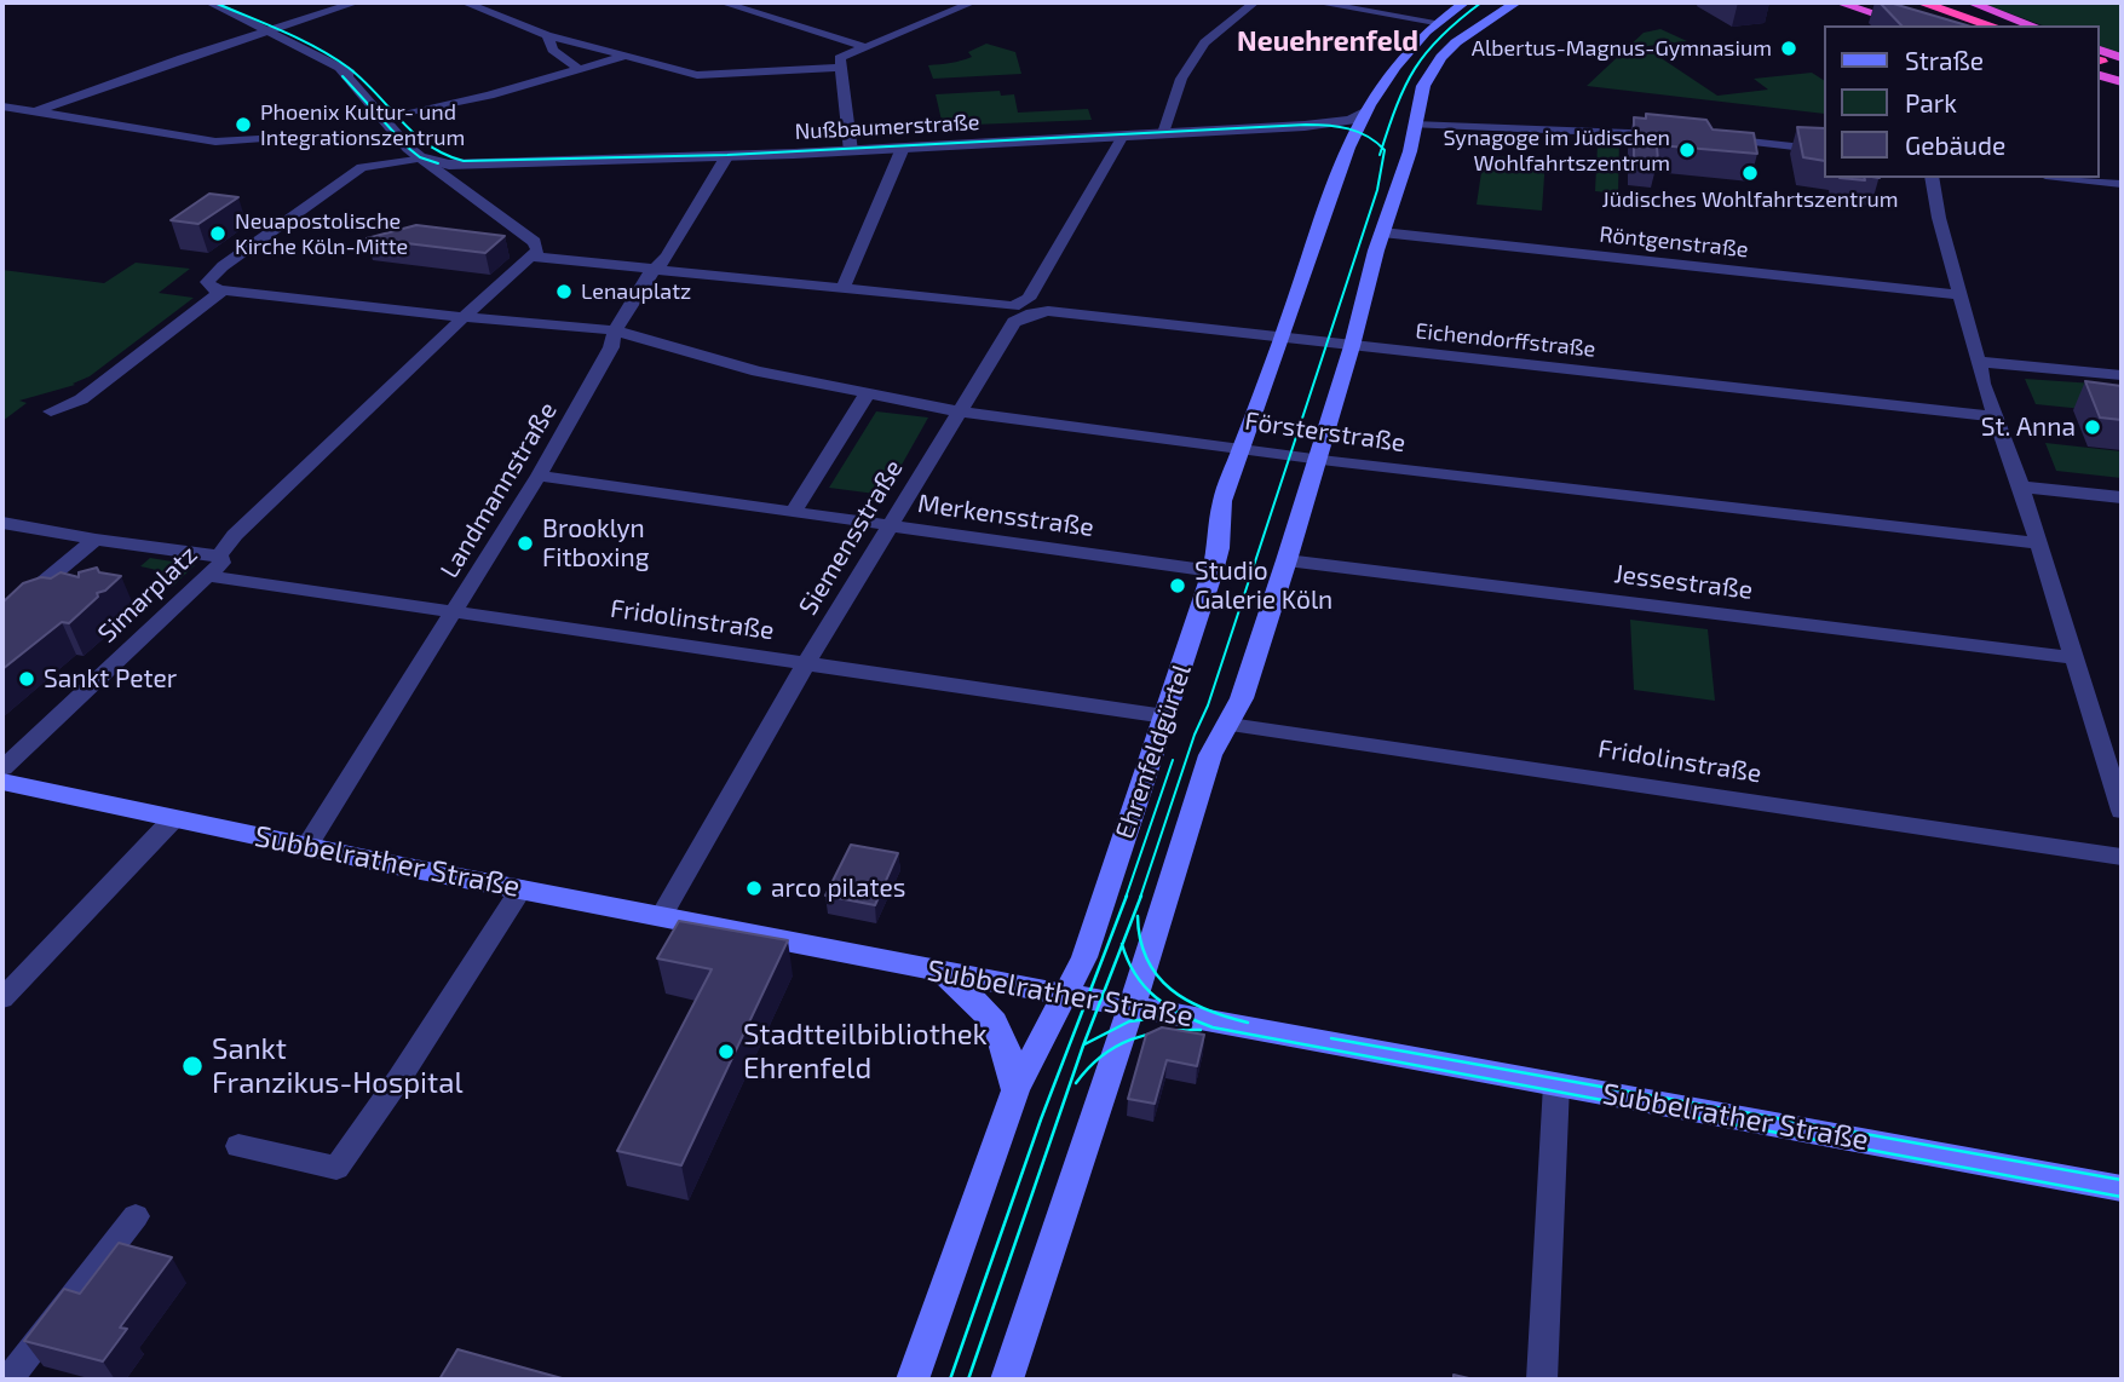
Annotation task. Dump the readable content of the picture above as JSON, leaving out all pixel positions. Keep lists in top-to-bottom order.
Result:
{
  "streets": {
    "main road": ["Ehrenfeldgürtel", "Subbelrather Straße"],
    "street": [
      "Nußbaumerstraße",
      "Röntgenstraße",
      "Eichendorffstraße",
      "Försterstraße",
      "Landmannstraße",
      "Merkensstraße",
      "Siemensstraße",
      "Jessestraße",
      "Simarplatz",
      "Fridolinstraße"
    ]
  },
  "crossings": [
    ["Nußbaumerstraße", "Landmannstraße"],
    ["Nußbaumerstraße", "Ehrenfeldgürtel"],
    ["Eichendorffstraße", "Siemensstraße"],
    ["Eichendorffstraße", "Ehrenfeldgürtel"],
    ["Försterstraße", "Landmannstraße"],
    ["Försterstraße", "Siemensstraße"],
    ["Försterstraße", "Ehrenfeldgürtel"],
    ["Landmannstraße", "Merkensstraße"],
    ["Landmannstraße", "Fridolinstraße"],
    ["Landmannstraße", "Subbelrather Straße"],
    ["Merkensstraße", "Siemensstraße"],
    ["Merkensstraße", "Ehrenfeldgürtel"],
    ["Siemensstraße", "Fridolinstraße"],
    ["Siemensstraße", "Subbelrather Straße"],
    ["Simarplatz", "Fridolinstraße"],
    ["Fridolinstraße", "Ehrenfeldgürtel"],
    ["Ehrenfeldgürtel", "Subbelrather Straße"]
  ],
  "districts": ["Neuehrenfeld"],
  "places": [
    "Albertus-Magnus-Gymnasium",
    "Phoenix Kultur- und Integrationszentrum",
    "Synagoge im Jüdischen Wohlfahrtszentrum",
    "Jüdisches Wohlfahrtszentrum",
    "Neuapostolische Kirche Köln-Mitte",
    "Lenauplatz",
    "St. Anna",
    "Brooklyn Fitboxing",
    "Studio Galerie Köln",
    "Sankt Peter",
    "arco pilates",
    "Stadtteilbibliothek Ehrenfeld",
    "Sankt Franzikus-Hospital"
  ],
  "legend": ["Straße", "Park", "Gebäude"]
}
